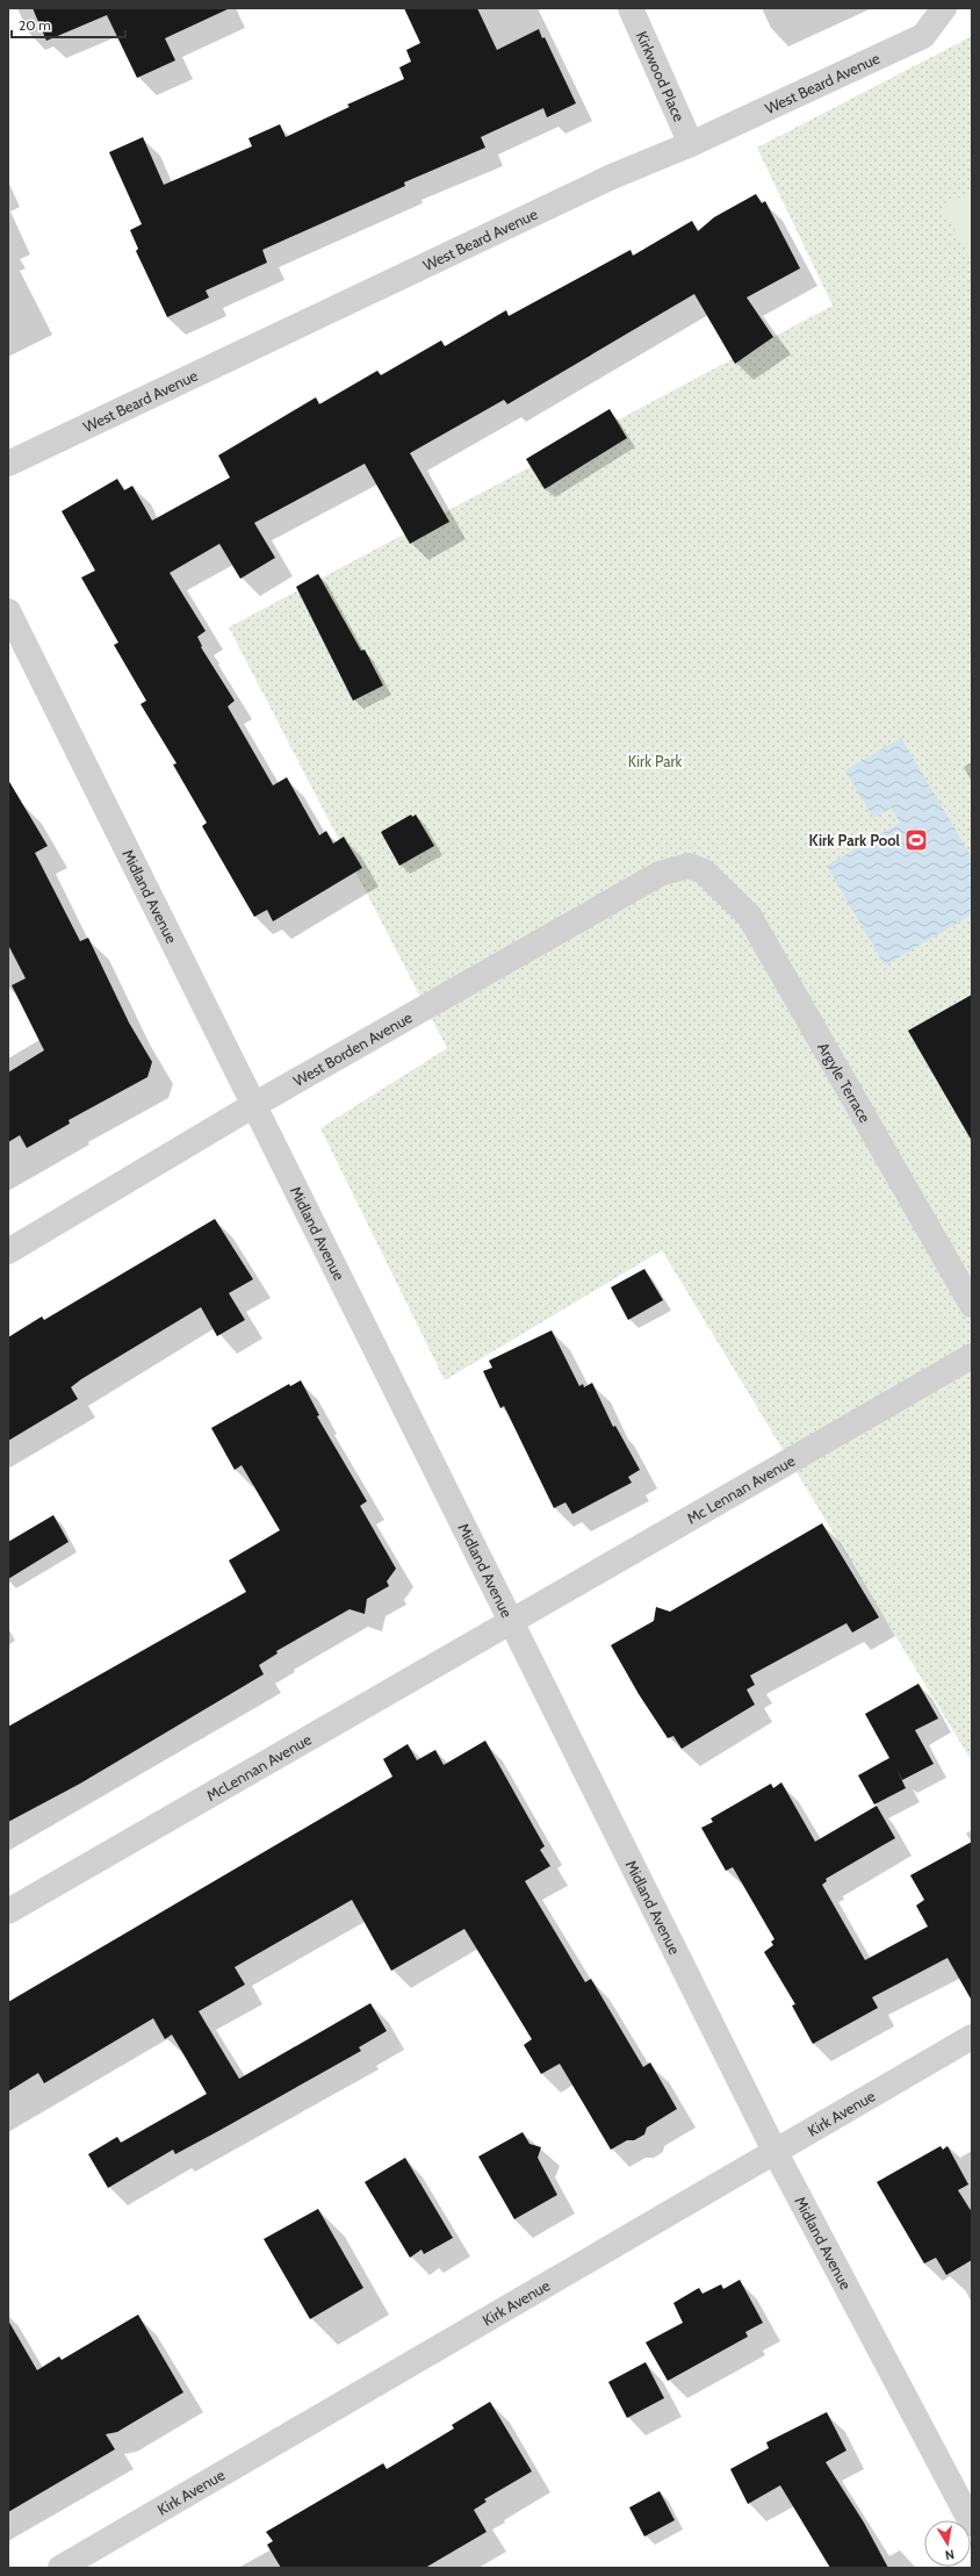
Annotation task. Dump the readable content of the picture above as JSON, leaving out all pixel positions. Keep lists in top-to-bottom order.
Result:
{
  "streets": {
    "street": [
      "Kirkwood Place",
      "West Beard Avenue",
      "Midland Avenue",
      "West Borden Avenue",
      "Argyle Terrace",
      "Mc Lennan Avenue",
      "McLennan Avenue",
      "Kirk Avenue"
    ]
  },
  "crossings": [
    ["Kirkwood Place", "West Beard Avenue"],
    ["Midland Avenue", "West Borden Avenue"],
    ["Midland Avenue", "Mc Lennan Avenue"],
    ["Midland Avenue", "McLennan Avenue"],
    ["Midland Avenue", "Kirk Avenue"],
    ["West Borden Avenue", "Argyle Terrace"],
    ["Mc Lennan Avenue", "McLennan Avenue"]
  ],
  "parks": ["Kirk Park"],
  "places": {
    "sports": ["Kirk Park Pool"]
  },
  "scale_bar": "20 m",
  "north": "bottom"
}
